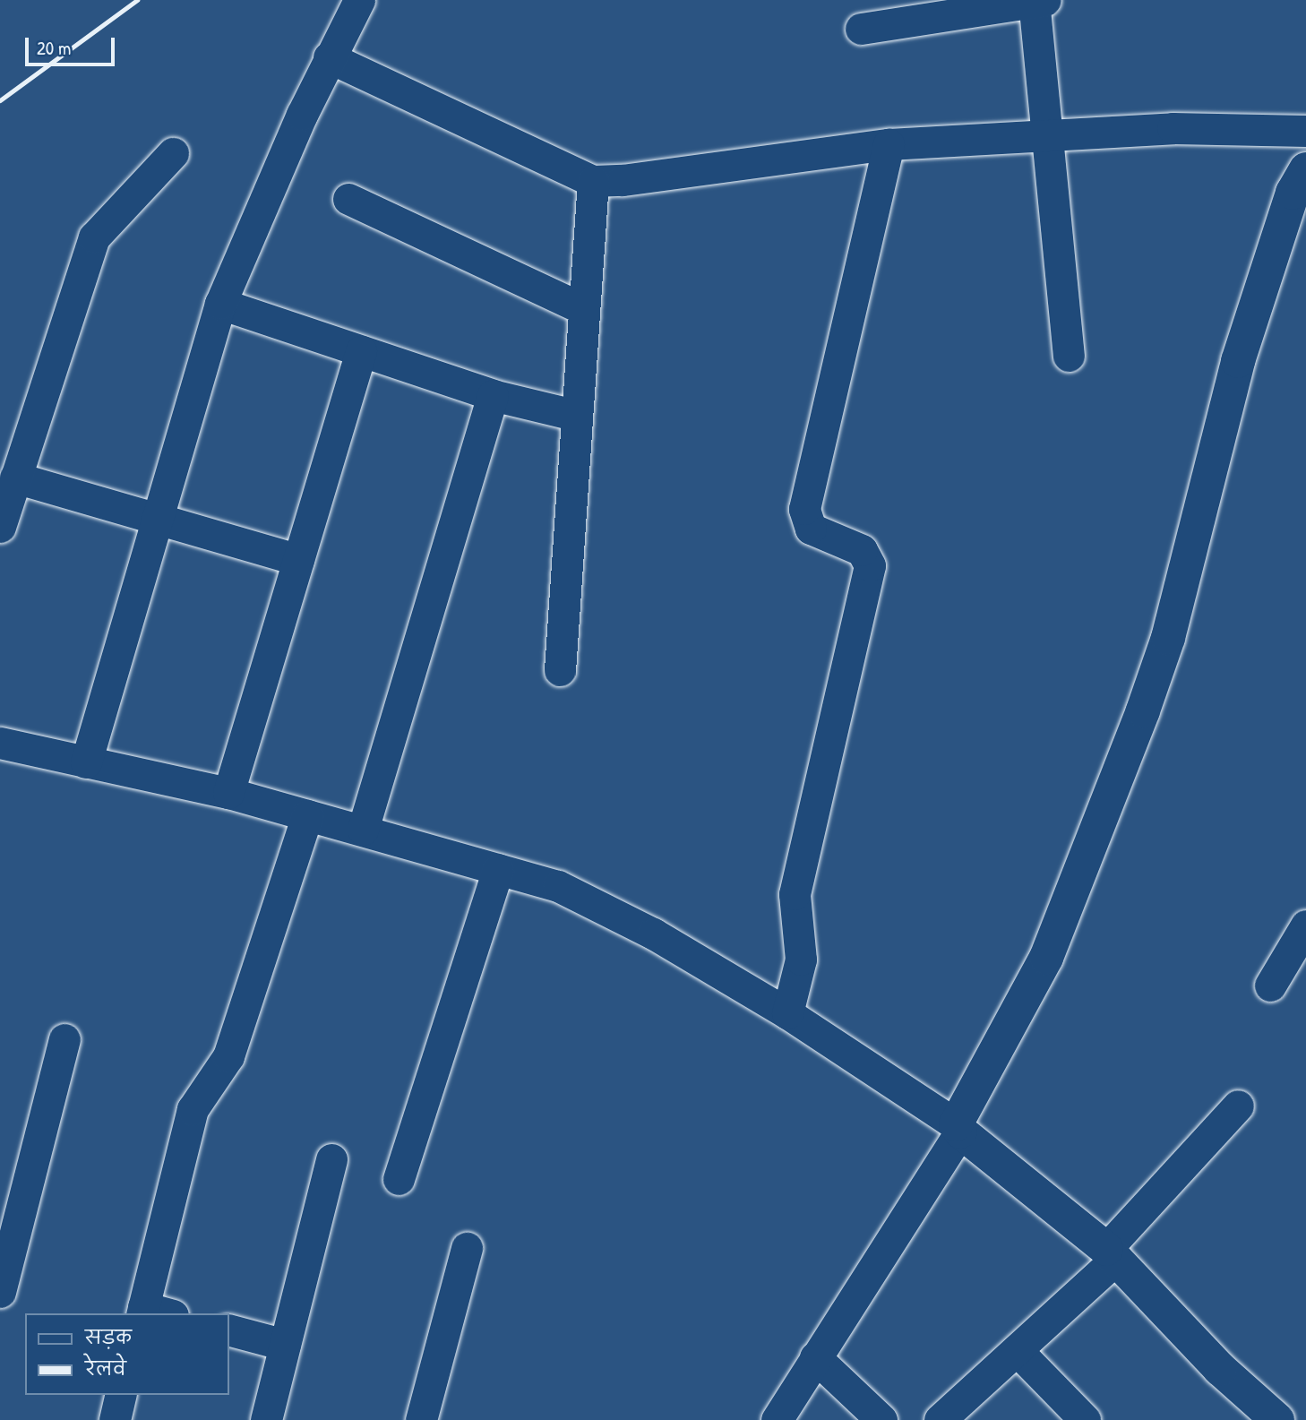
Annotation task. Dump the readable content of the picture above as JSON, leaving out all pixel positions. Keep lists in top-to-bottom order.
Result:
{
  "legend": ["सड़क", "रेलवे"],
  "scale_bar": "20 m"
}
